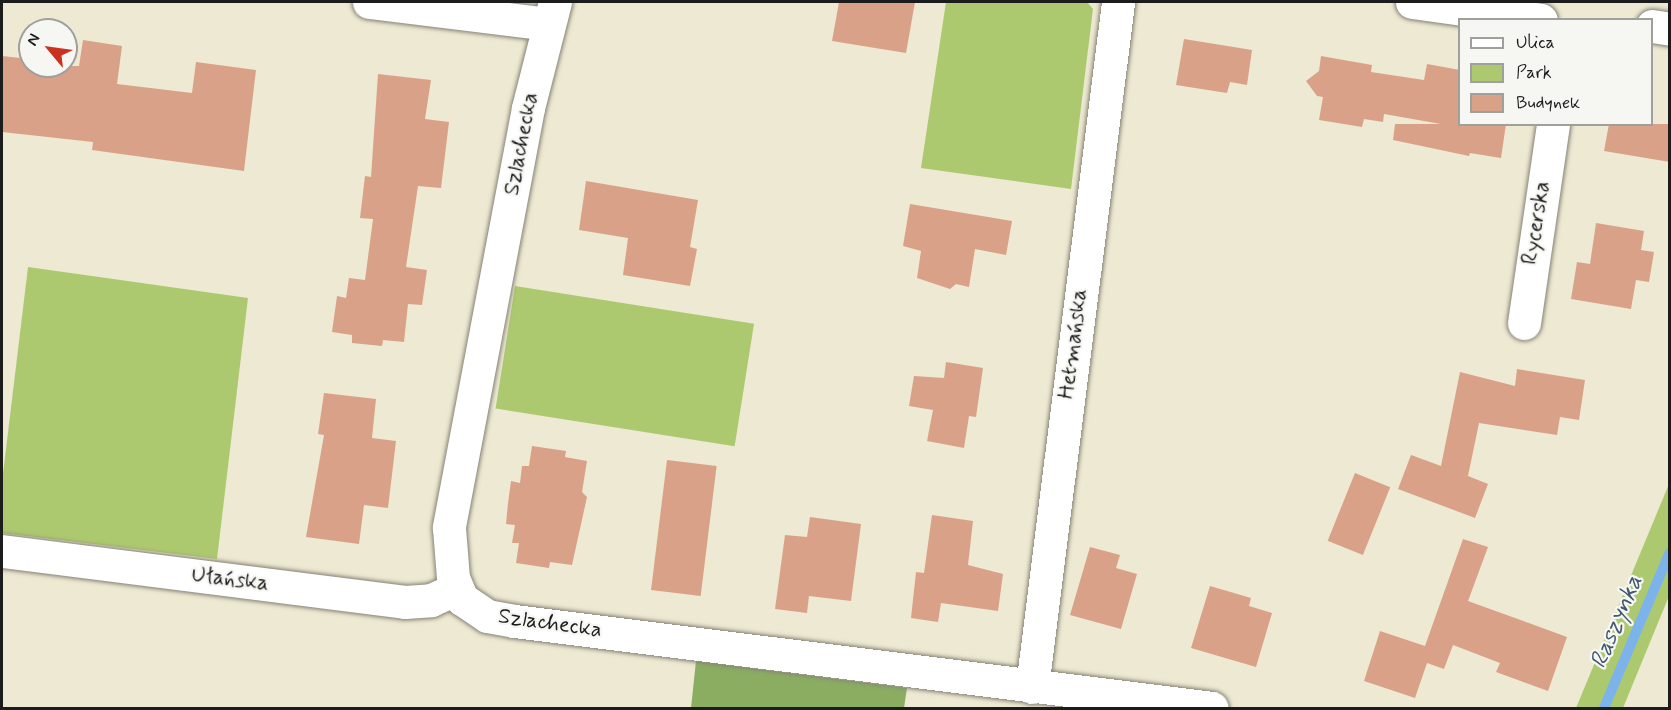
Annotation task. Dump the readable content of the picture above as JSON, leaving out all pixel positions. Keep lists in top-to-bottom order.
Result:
{
  "streets": {
    "street": [
      "Szlachecka",
      "Rycerska",
      "Hetmańska",
      "Ułańska"
    ]
  },
  "crossings": [
    ["Szlachecka", "Hetmańska"],
    ["Szlachecka", "Ułańska"]
  ],
  "water": ["Raszynka"],
  "legend": ["Ulica", "Park", "Budynek"],
  "north": "top left"
}
